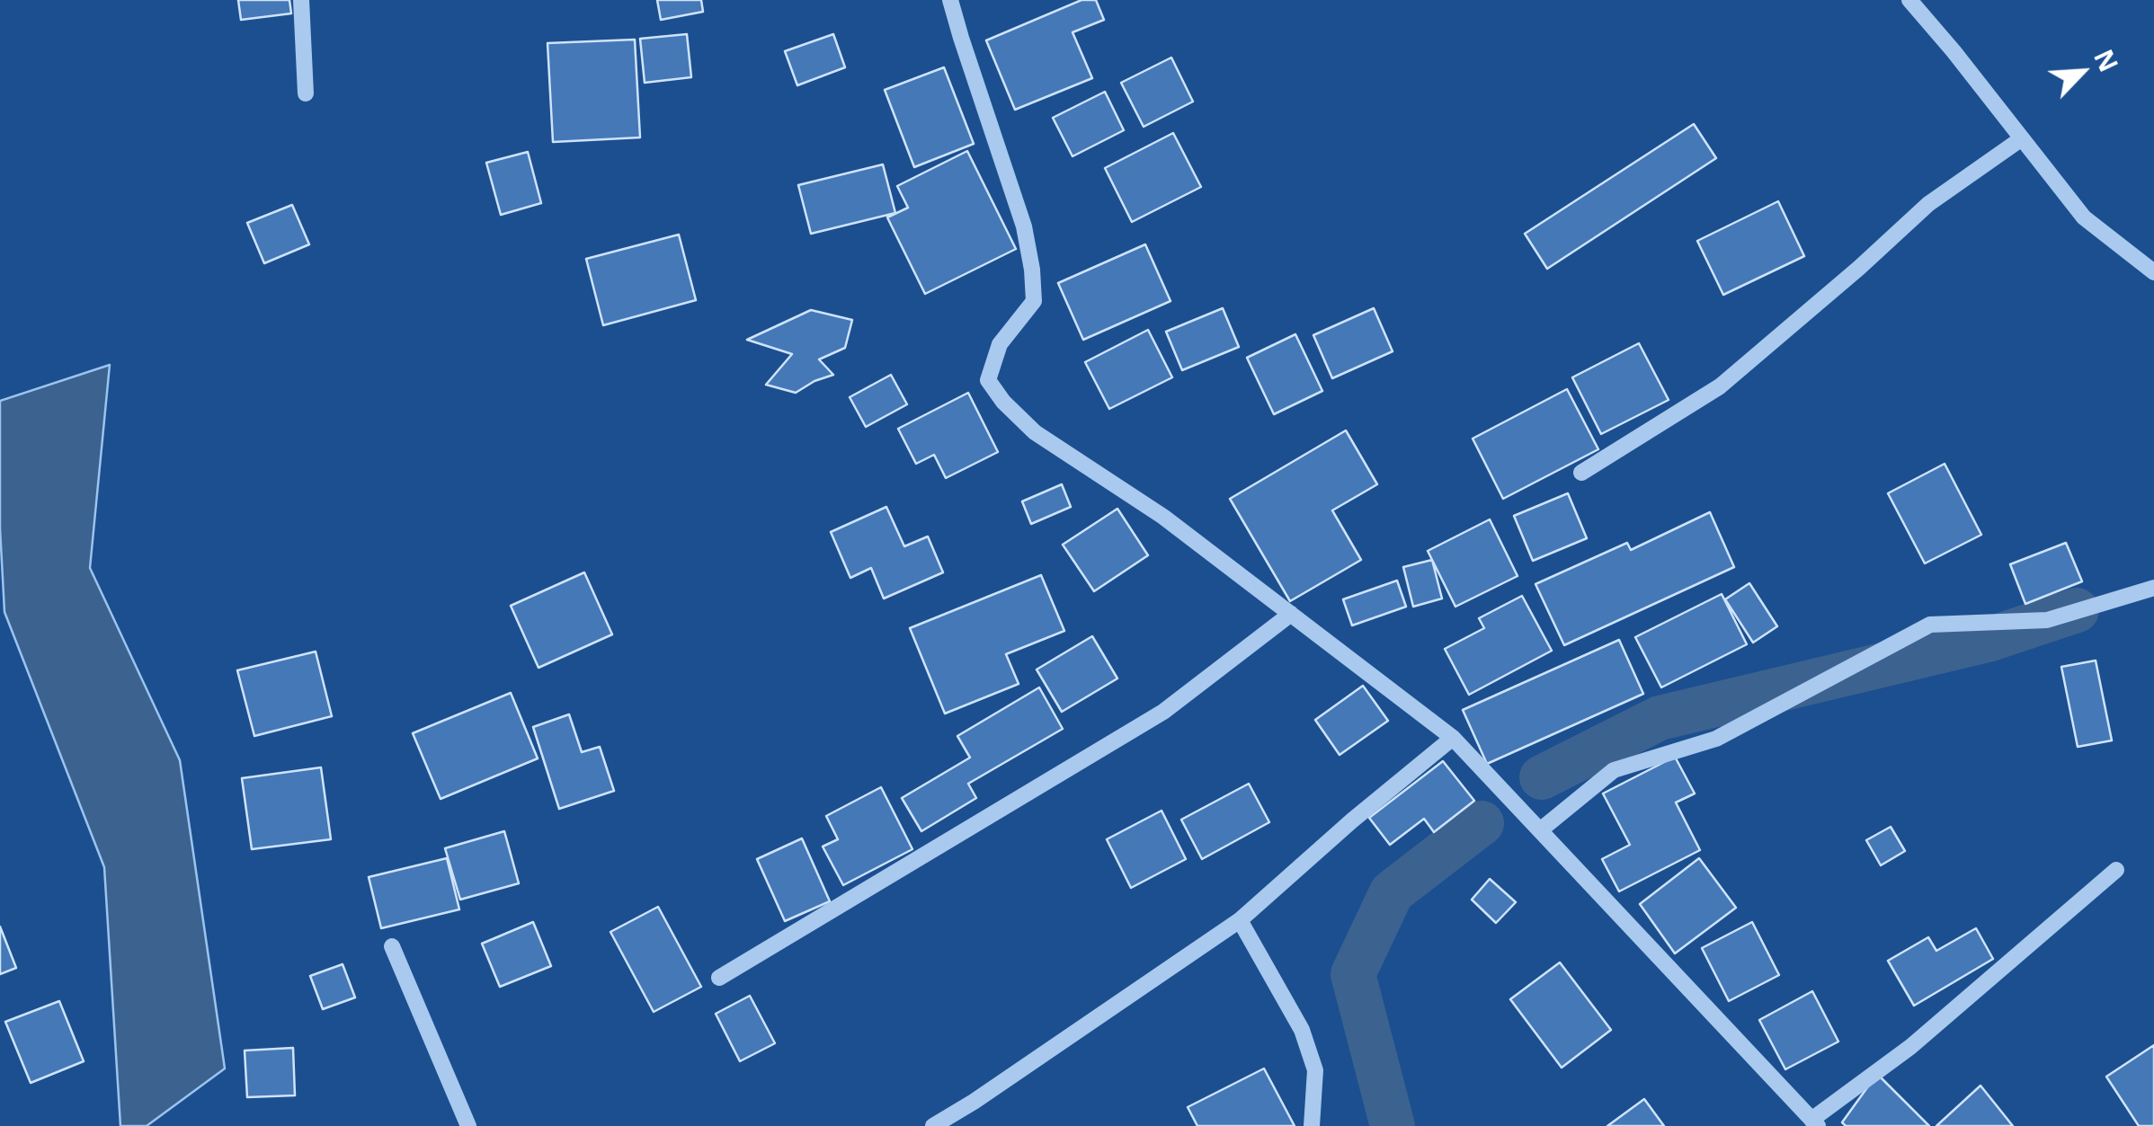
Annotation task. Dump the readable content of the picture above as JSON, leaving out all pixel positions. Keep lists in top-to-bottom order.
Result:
{
  "north": "top right"
}
